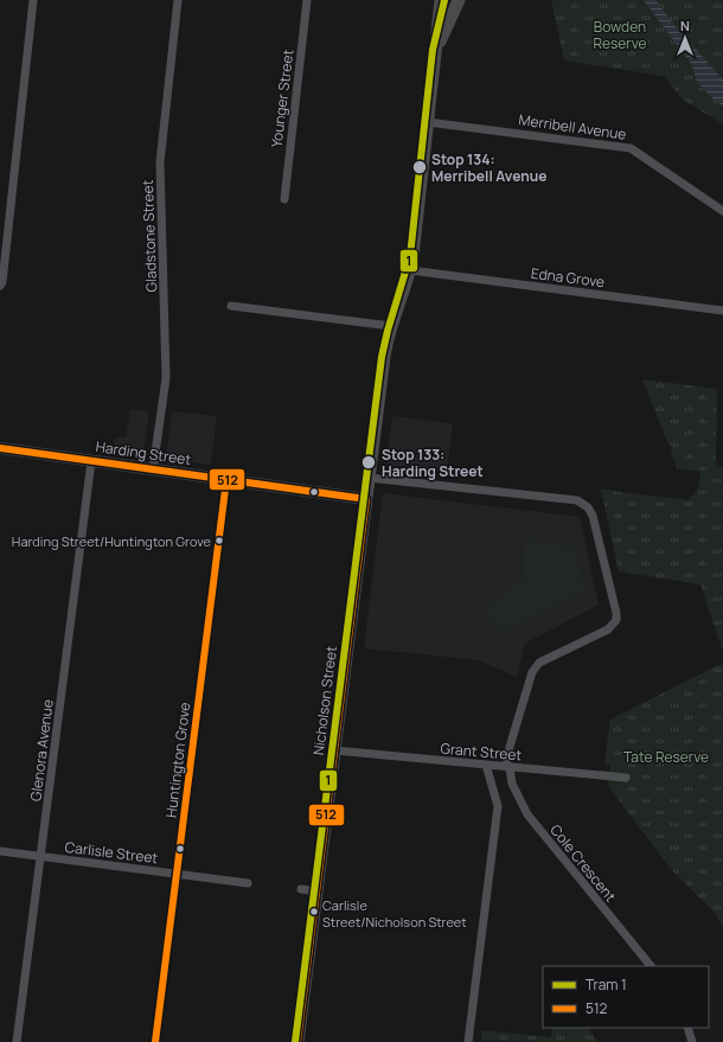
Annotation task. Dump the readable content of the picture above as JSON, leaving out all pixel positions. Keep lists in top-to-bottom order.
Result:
{
  "streets": {
    "main road": ["Nicholson Street"],
    "street": [
      "Younger Street",
      "Merribell Avenue",
      "Gladstone Street",
      "Edna Grove",
      "Harding Street",
      "Glenora Avenue",
      "Grant Street",
      "Huntington Grove",
      "Carlisle Street",
      "Cole Crescent"
    ]
  },
  "crossings": [
    ["Merribell Avenue", "Nicholson Street"],
    ["Gladstone Street", "Harding Street"],
    ["Edna Grove", "Nicholson Street"],
    ["Harding Street", "Nicholson Street"],
    ["Harding Street", "Glenora Avenue"],
    ["Harding Street", "Huntington Grove"],
    ["Nicholson Street", "Grant Street"],
    ["Nicholson Street", "Cole Crescent"],
    ["Glenora Avenue", "Carlisle Street"],
    ["Grant Street", "Cole Crescent"],
    ["Huntington Grove", "Carlisle Street"]
  ],
  "parks": ["Bowden Reserve", "Tate Reserve"],
  "places": [
    "Stop 134: Merribell Avenue",
    "Stop 133: Harding Street",
    "Harding Street/Huntington Grove",
    "Carlisle Street/Nicholson Street"
  ],
  "lines": ["tram line 1", "transit line 512"],
  "legend": ["Tram 1", "512"],
  "north": "top"
}
